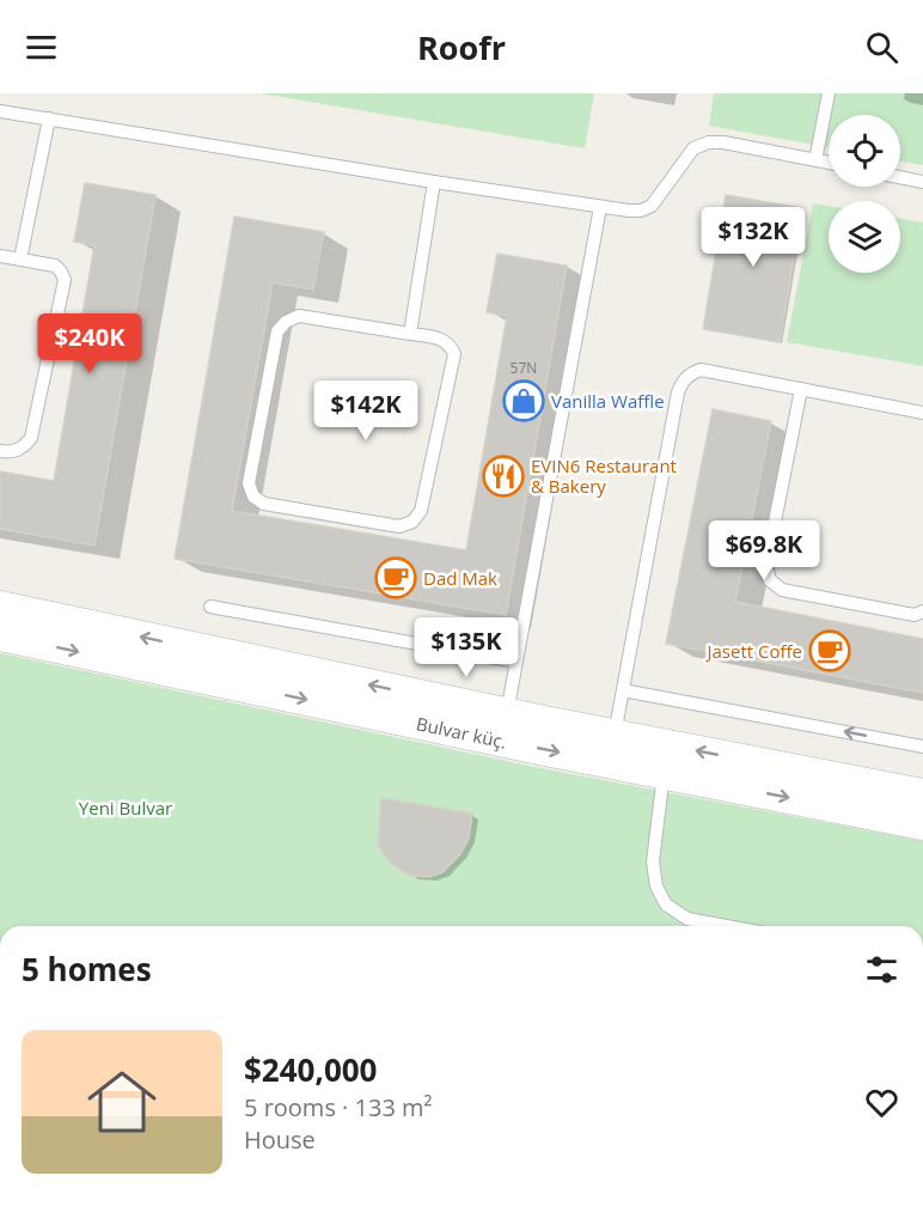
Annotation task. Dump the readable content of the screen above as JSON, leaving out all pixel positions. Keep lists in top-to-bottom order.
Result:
{
  "streets": {
    "street": ["Bulvar küç."]
  },
  "parks": ["Yeni Bulvar"],
  "places": {
    "shop": ["Vanilla Waffle"],
    "restaurant": ["EVIN6 Restaurant & Bakery"],
    "cafe": ["Dad Mak", "Jasett Coffe"]
  },
  "house_numbers": ["57N"],
  "page": {
    "header": "Roofr",
    "price": [
      "$132K",
      "$240K",
      "$142K",
      "$69.8K",
      "$135K"
    ],
    "heading": "5 homes",
    "list": [
      {
        "name": "$240,000",
        "note": "5 rooms · 133 m² · House"
      }
    ]
  }
}
